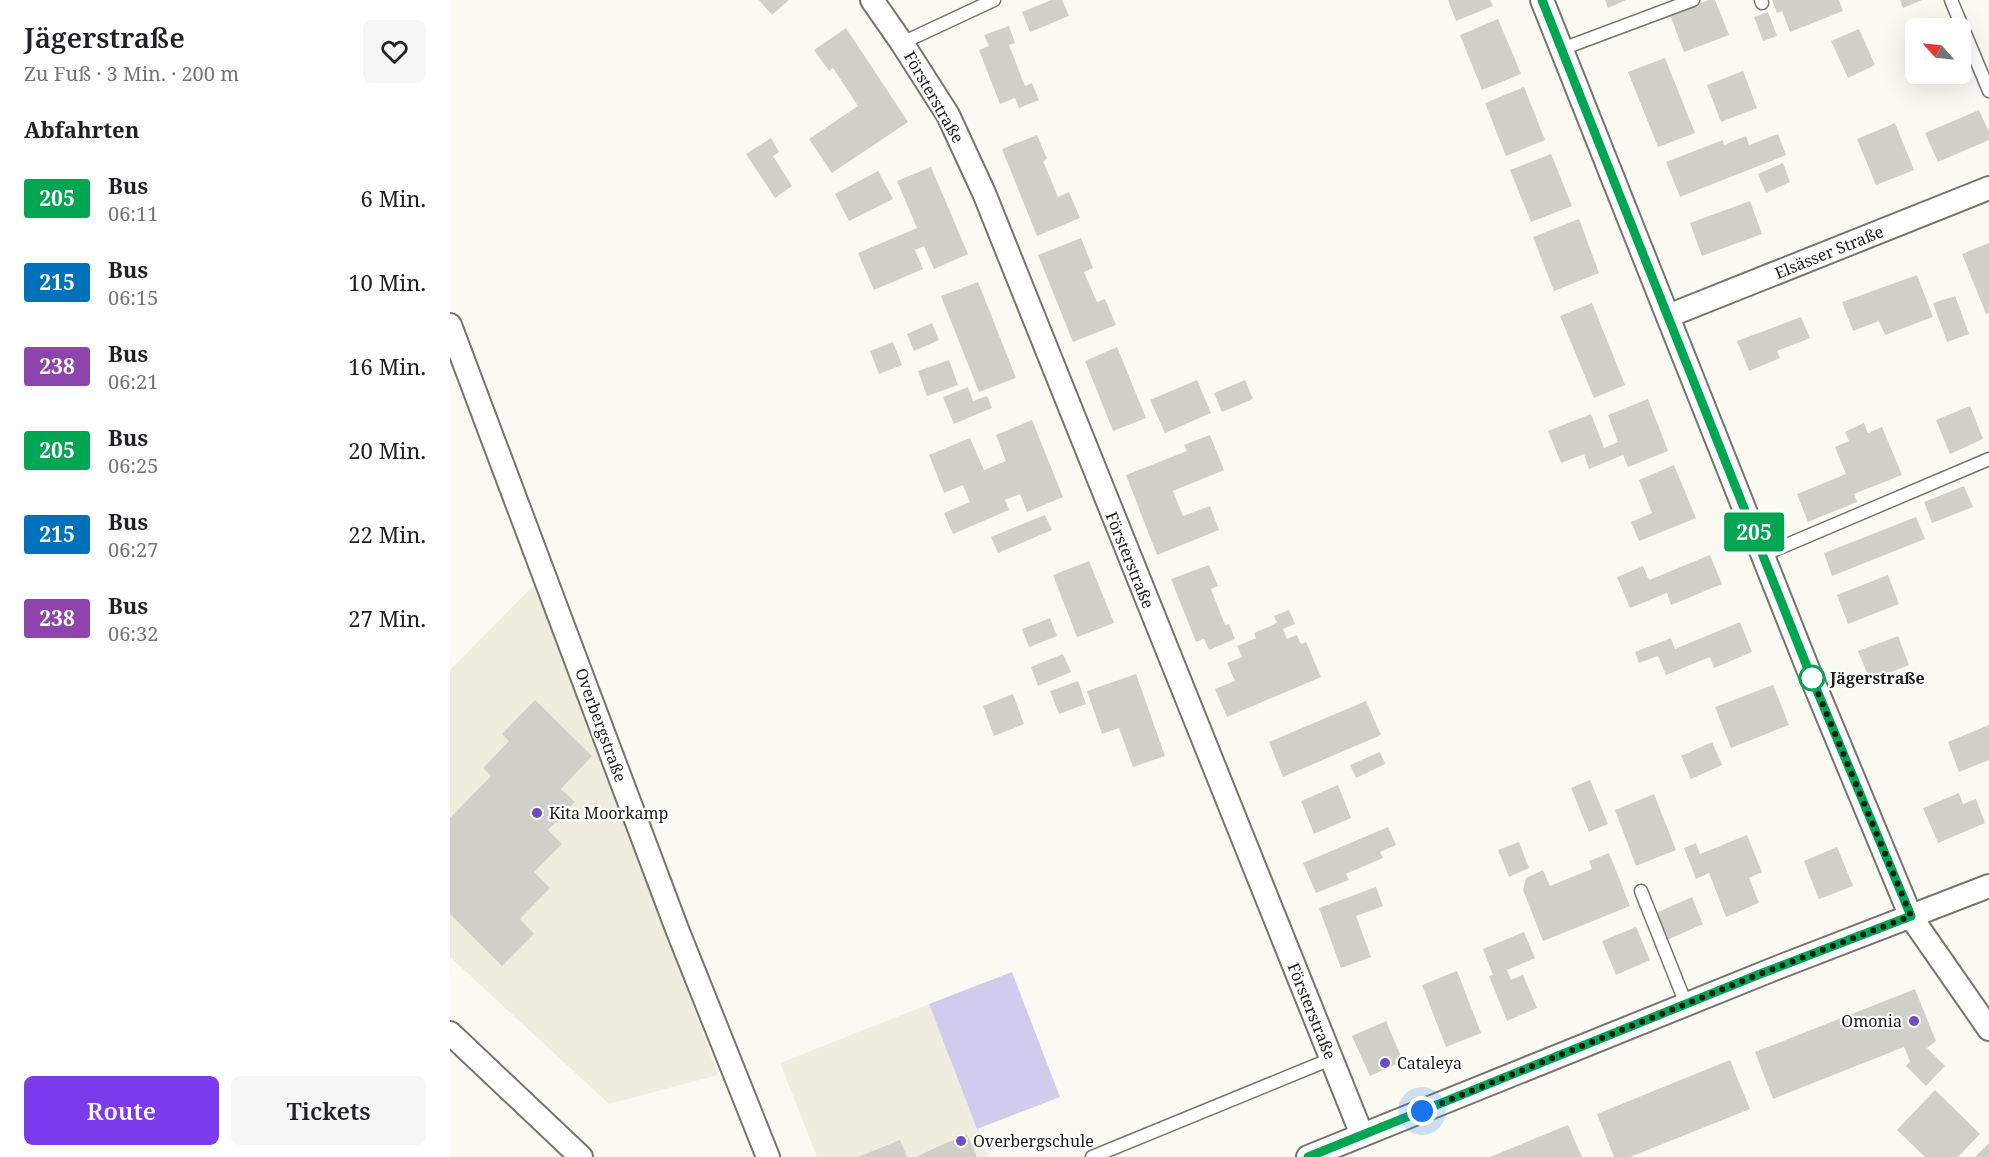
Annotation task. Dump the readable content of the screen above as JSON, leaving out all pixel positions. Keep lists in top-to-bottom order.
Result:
{
  "streets": {
    "street": ["Försterstraße", "Elsässer Straße", "Overbergstraße"]
  },
  "places": [
    "Jägerstraße",
    "Kita Moorkamp",
    "Omonia",
    "Cataleya",
    "Overbergschule"
  ],
  "lines": ["bus line 205"],
  "north": "top left",
  "page": {
    "heading": [
      ["Jägerstraße", "Zu Fuß · 3 Min. · 200 m"],
      "Abfahrten"
    ],
    "on_map": "205",
    "list": [
      {
        "mark": "205",
        "name": "Bus",
        "note": "06:11",
        "value": "6 Min."
      },
      {
        "mark": "215",
        "name": "Bus",
        "note": "06:15",
        "value": "10 Min."
      },
      {
        "mark": "238",
        "name": "Bus",
        "note": "06:21",
        "value": "16 Min."
      },
      {
        "mark": "205",
        "name": "Bus",
        "note": "06:25",
        "value": "20 Min."
      },
      {
        "mark": "215",
        "name": "Bus",
        "note": "06:27",
        "value": "22 Min."
      },
      {
        "mark": "238",
        "name": "Bus",
        "note": "06:32",
        "value": "27 Min."
      }
    ],
    "buttons": ["Route", "Tickets"]
  }
}
